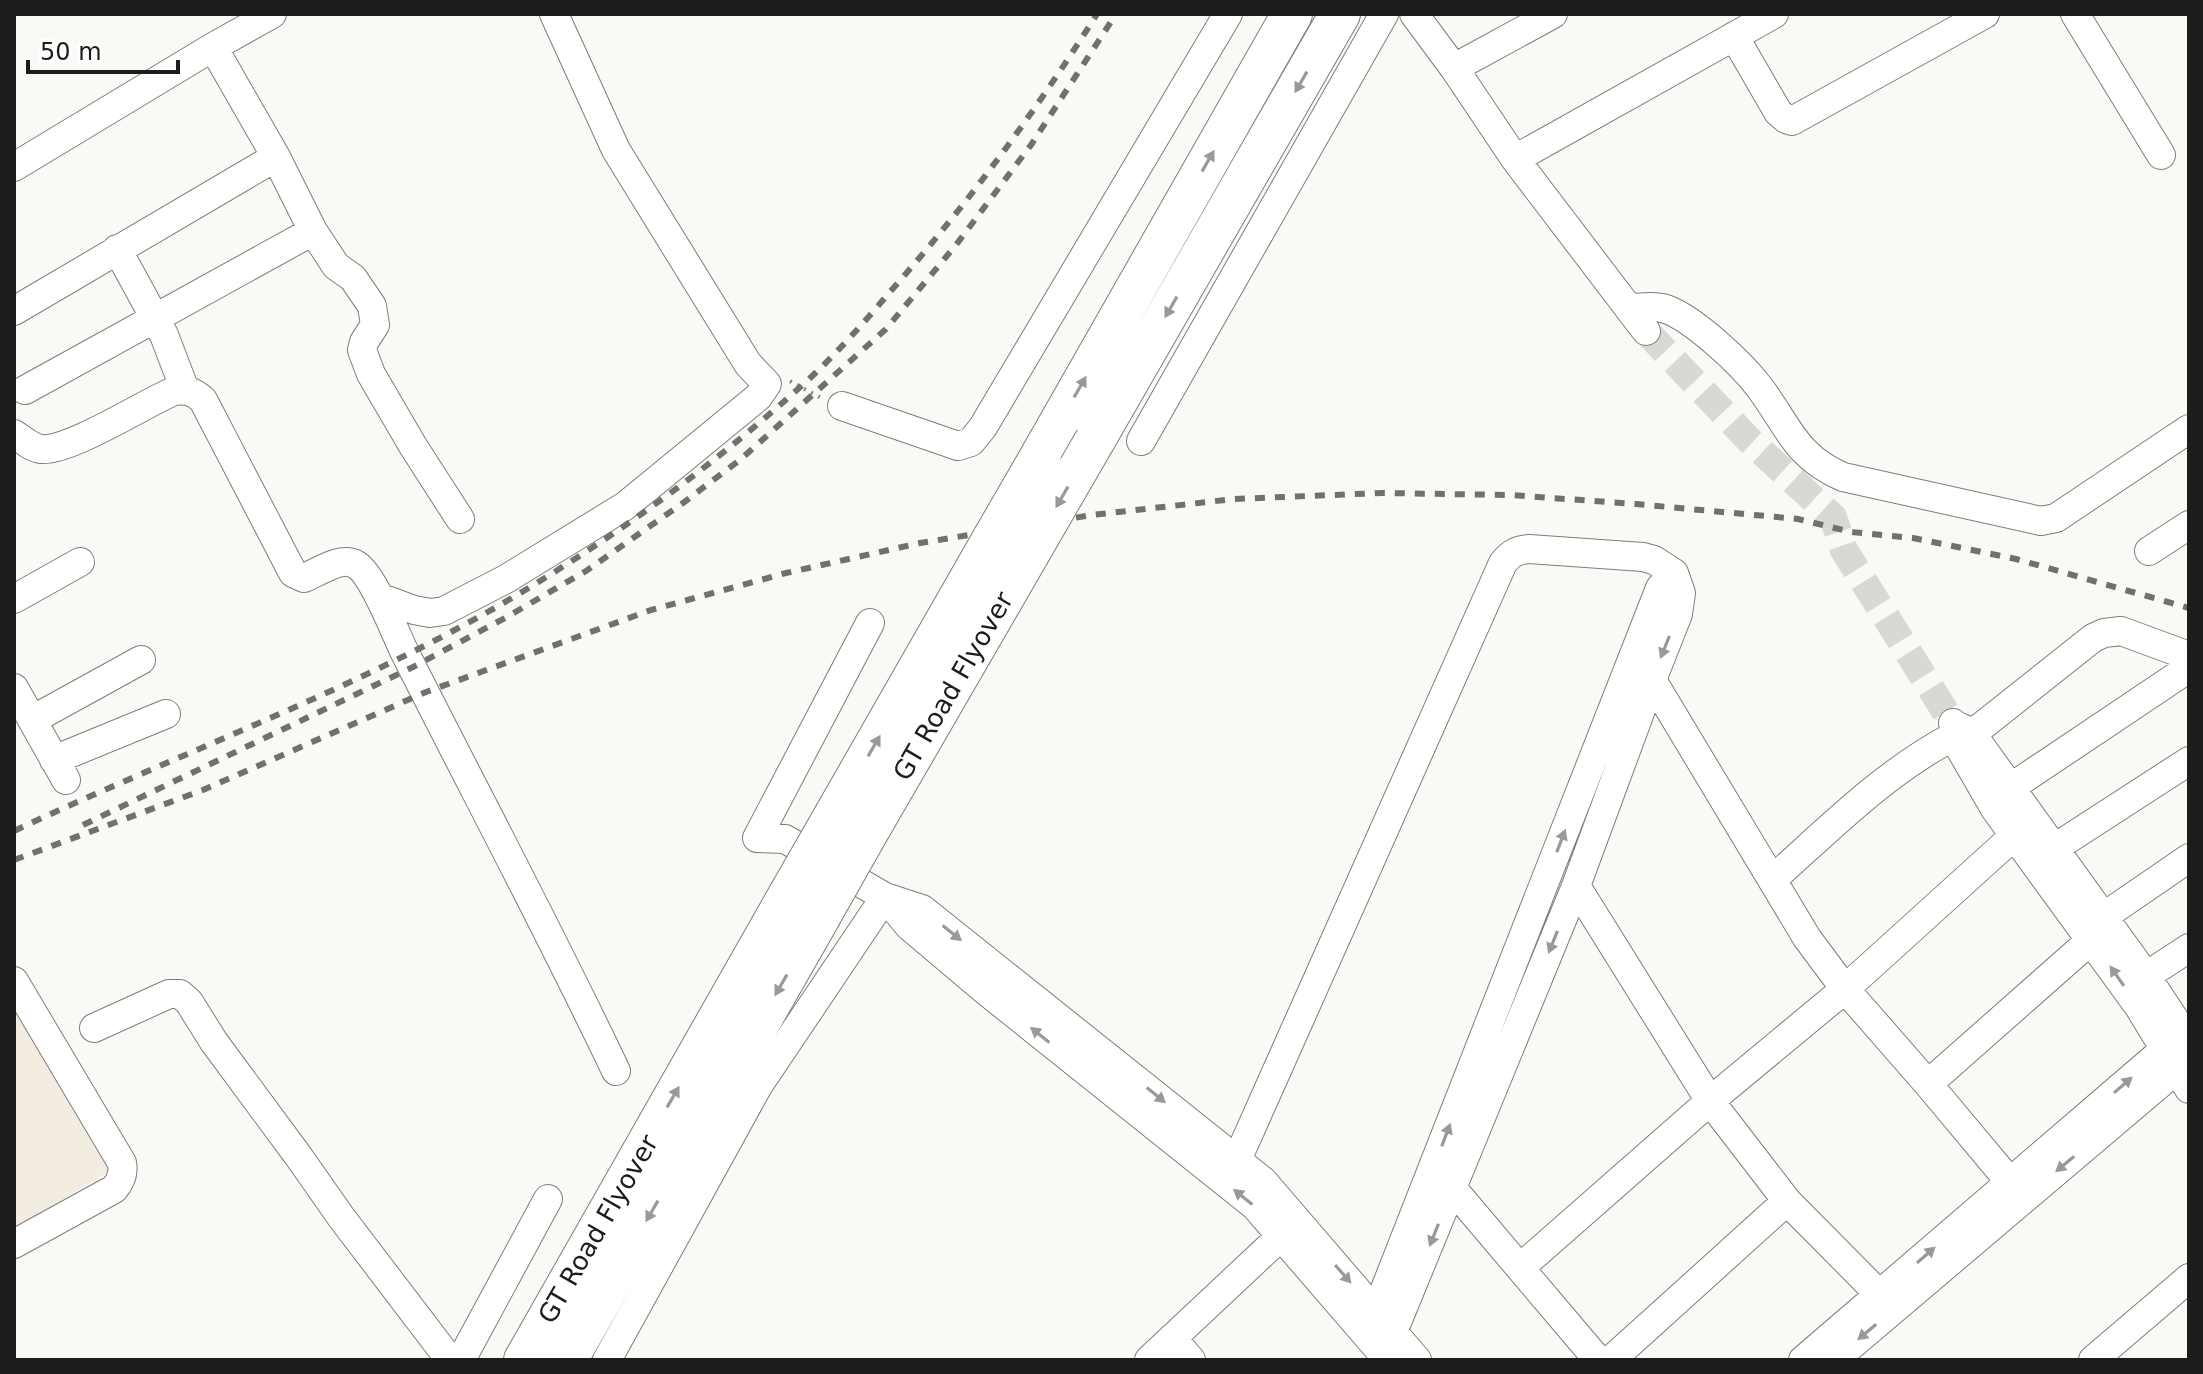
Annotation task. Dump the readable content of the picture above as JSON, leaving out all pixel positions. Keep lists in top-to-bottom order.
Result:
{
  "streets": {
    "highway": ["GT Road Flyover"]
  },
  "scale_bar": "50 m"
}
